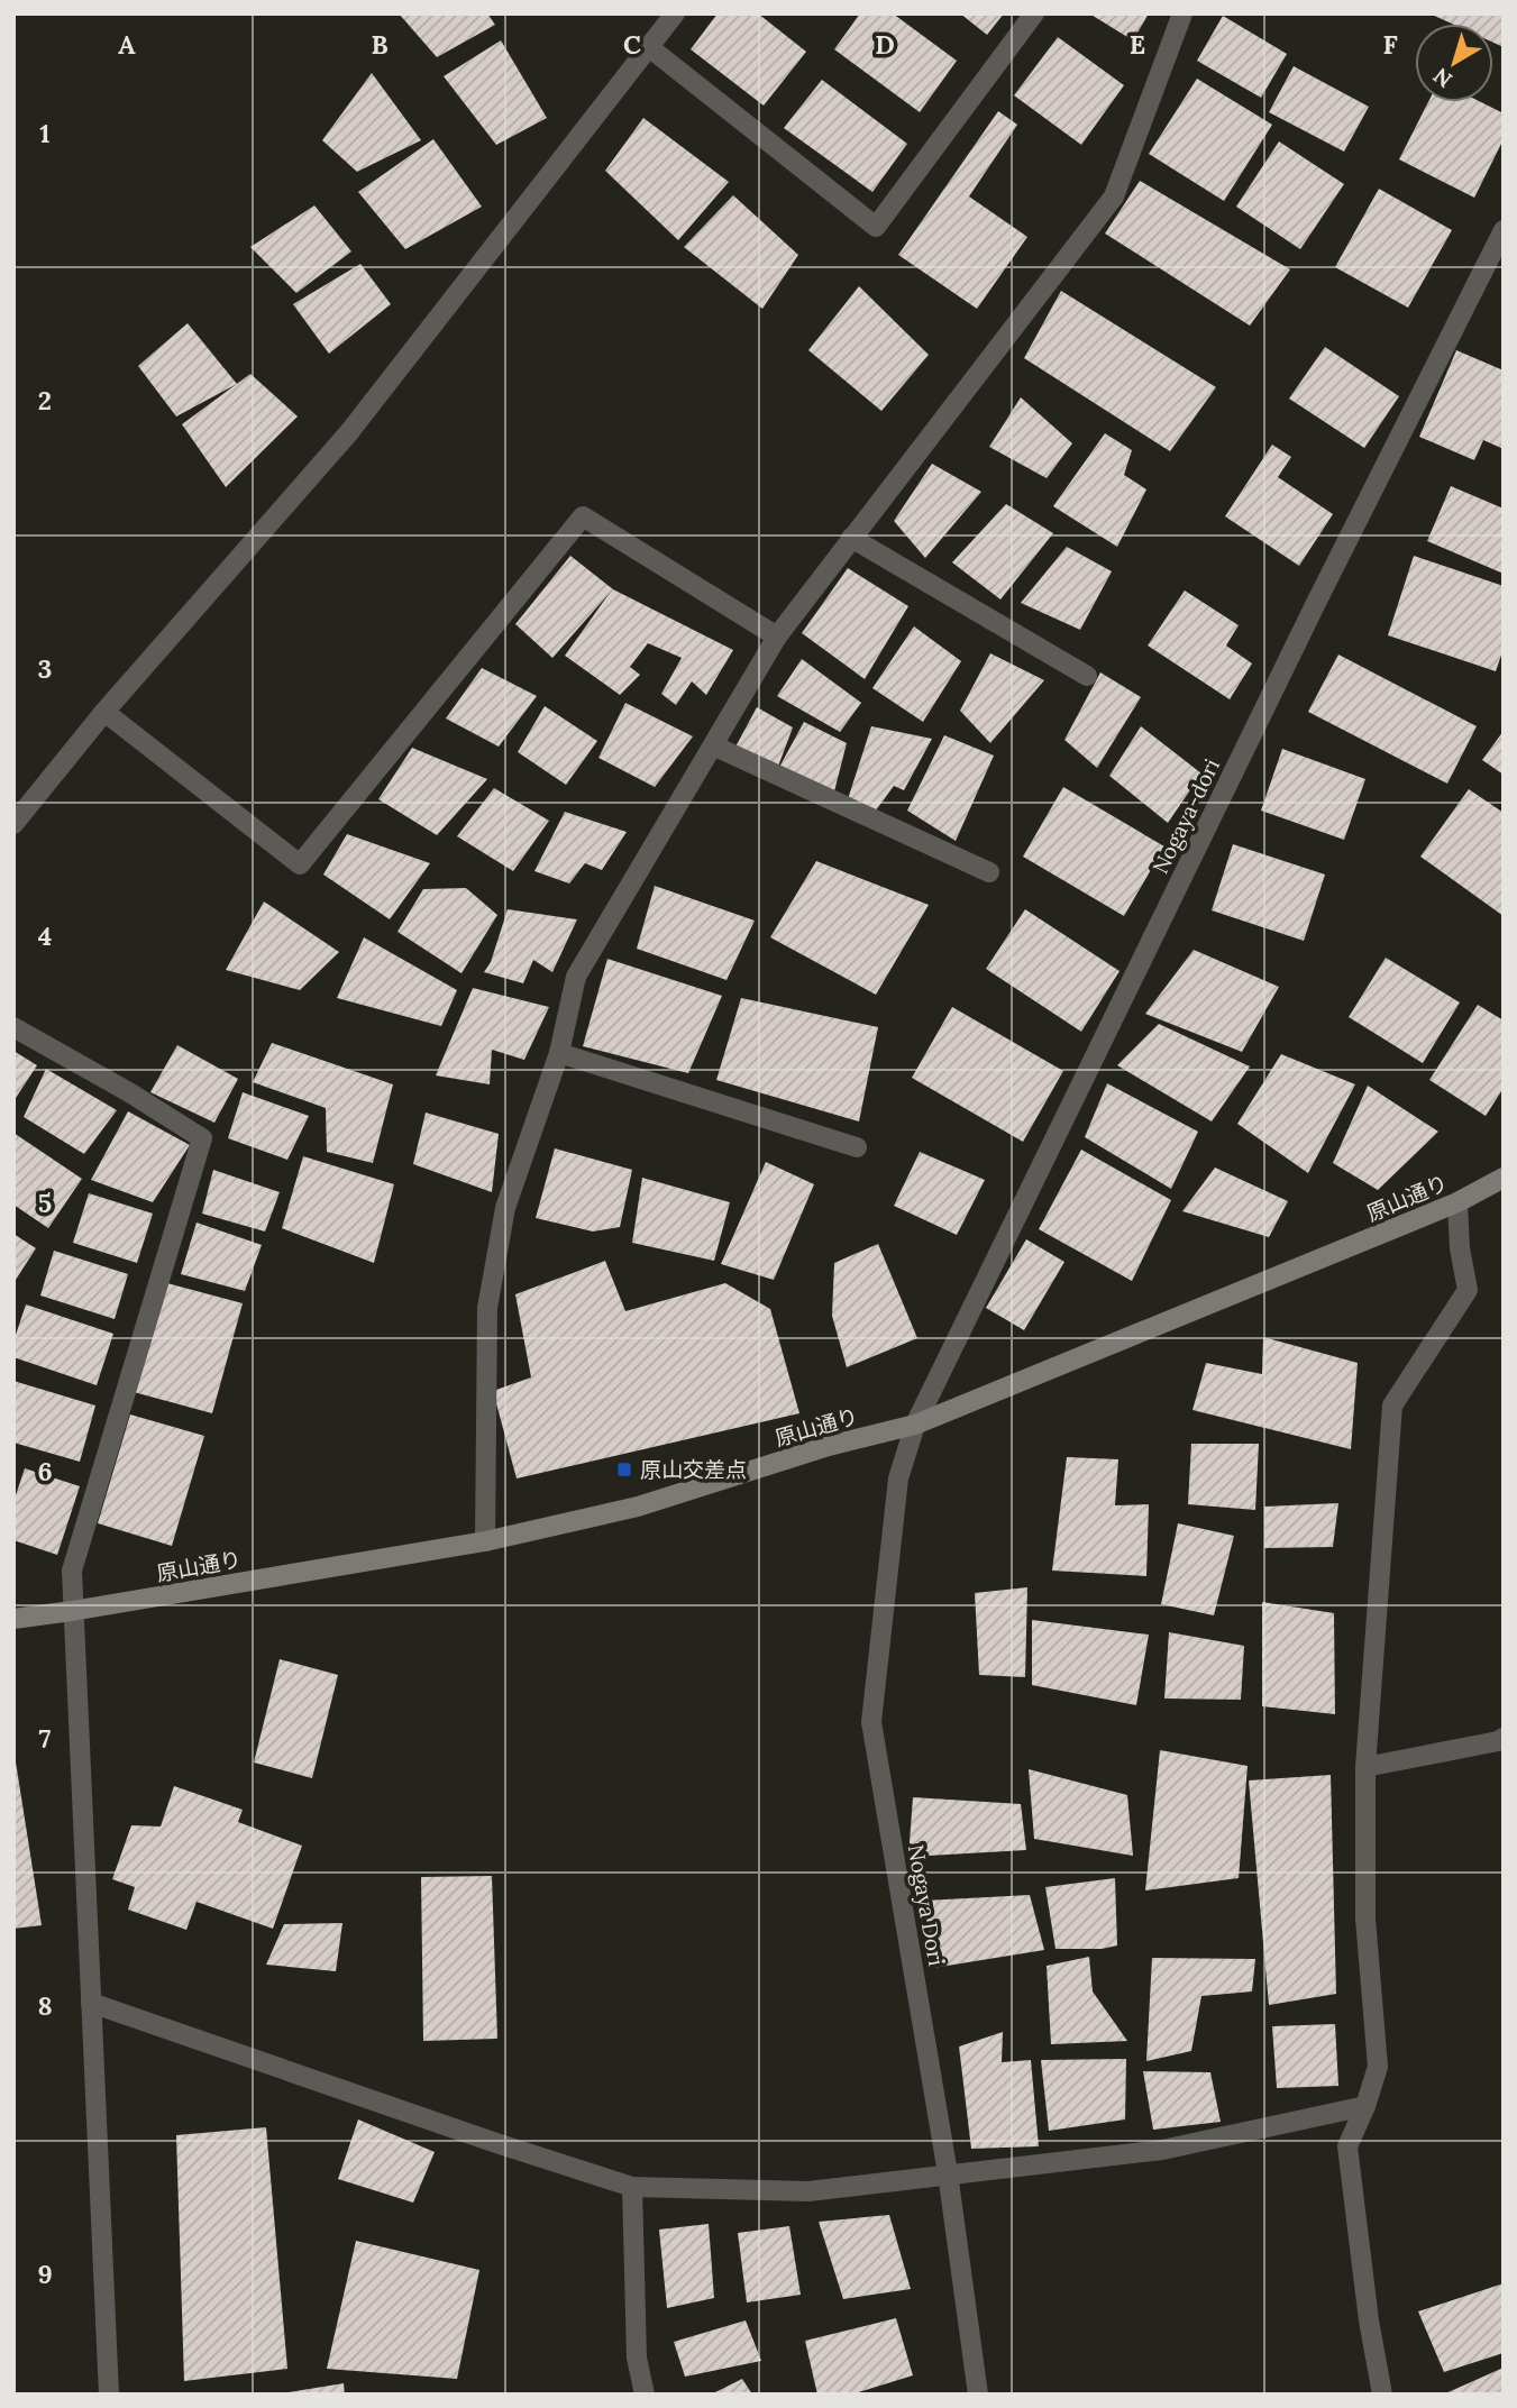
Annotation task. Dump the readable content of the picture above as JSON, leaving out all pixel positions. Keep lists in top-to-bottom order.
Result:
{
  "streets": {
    "street": ["Nogaya-dori", "原山通り", "Nogaya Dori"]
  },
  "crossings": [
    ["Nogaya-dori", "原山通り"],
    ["Nogaya-dori", "Nogaya Dori"],
    ["原山通り", "Nogaya Dori"]
  ],
  "places": {
    "transit": ["原山交差点"]
  },
  "north": "bottom left",
  "grid": {
    "columns": [
      "A",
      "B",
      "C",
      "D",
      "E",
      "F"
    ],
    "rows": [
      "1",
      "2",
      "3",
      "4",
      "5",
      "6",
      "7",
      "8",
      "9"
    ]
  }
}
